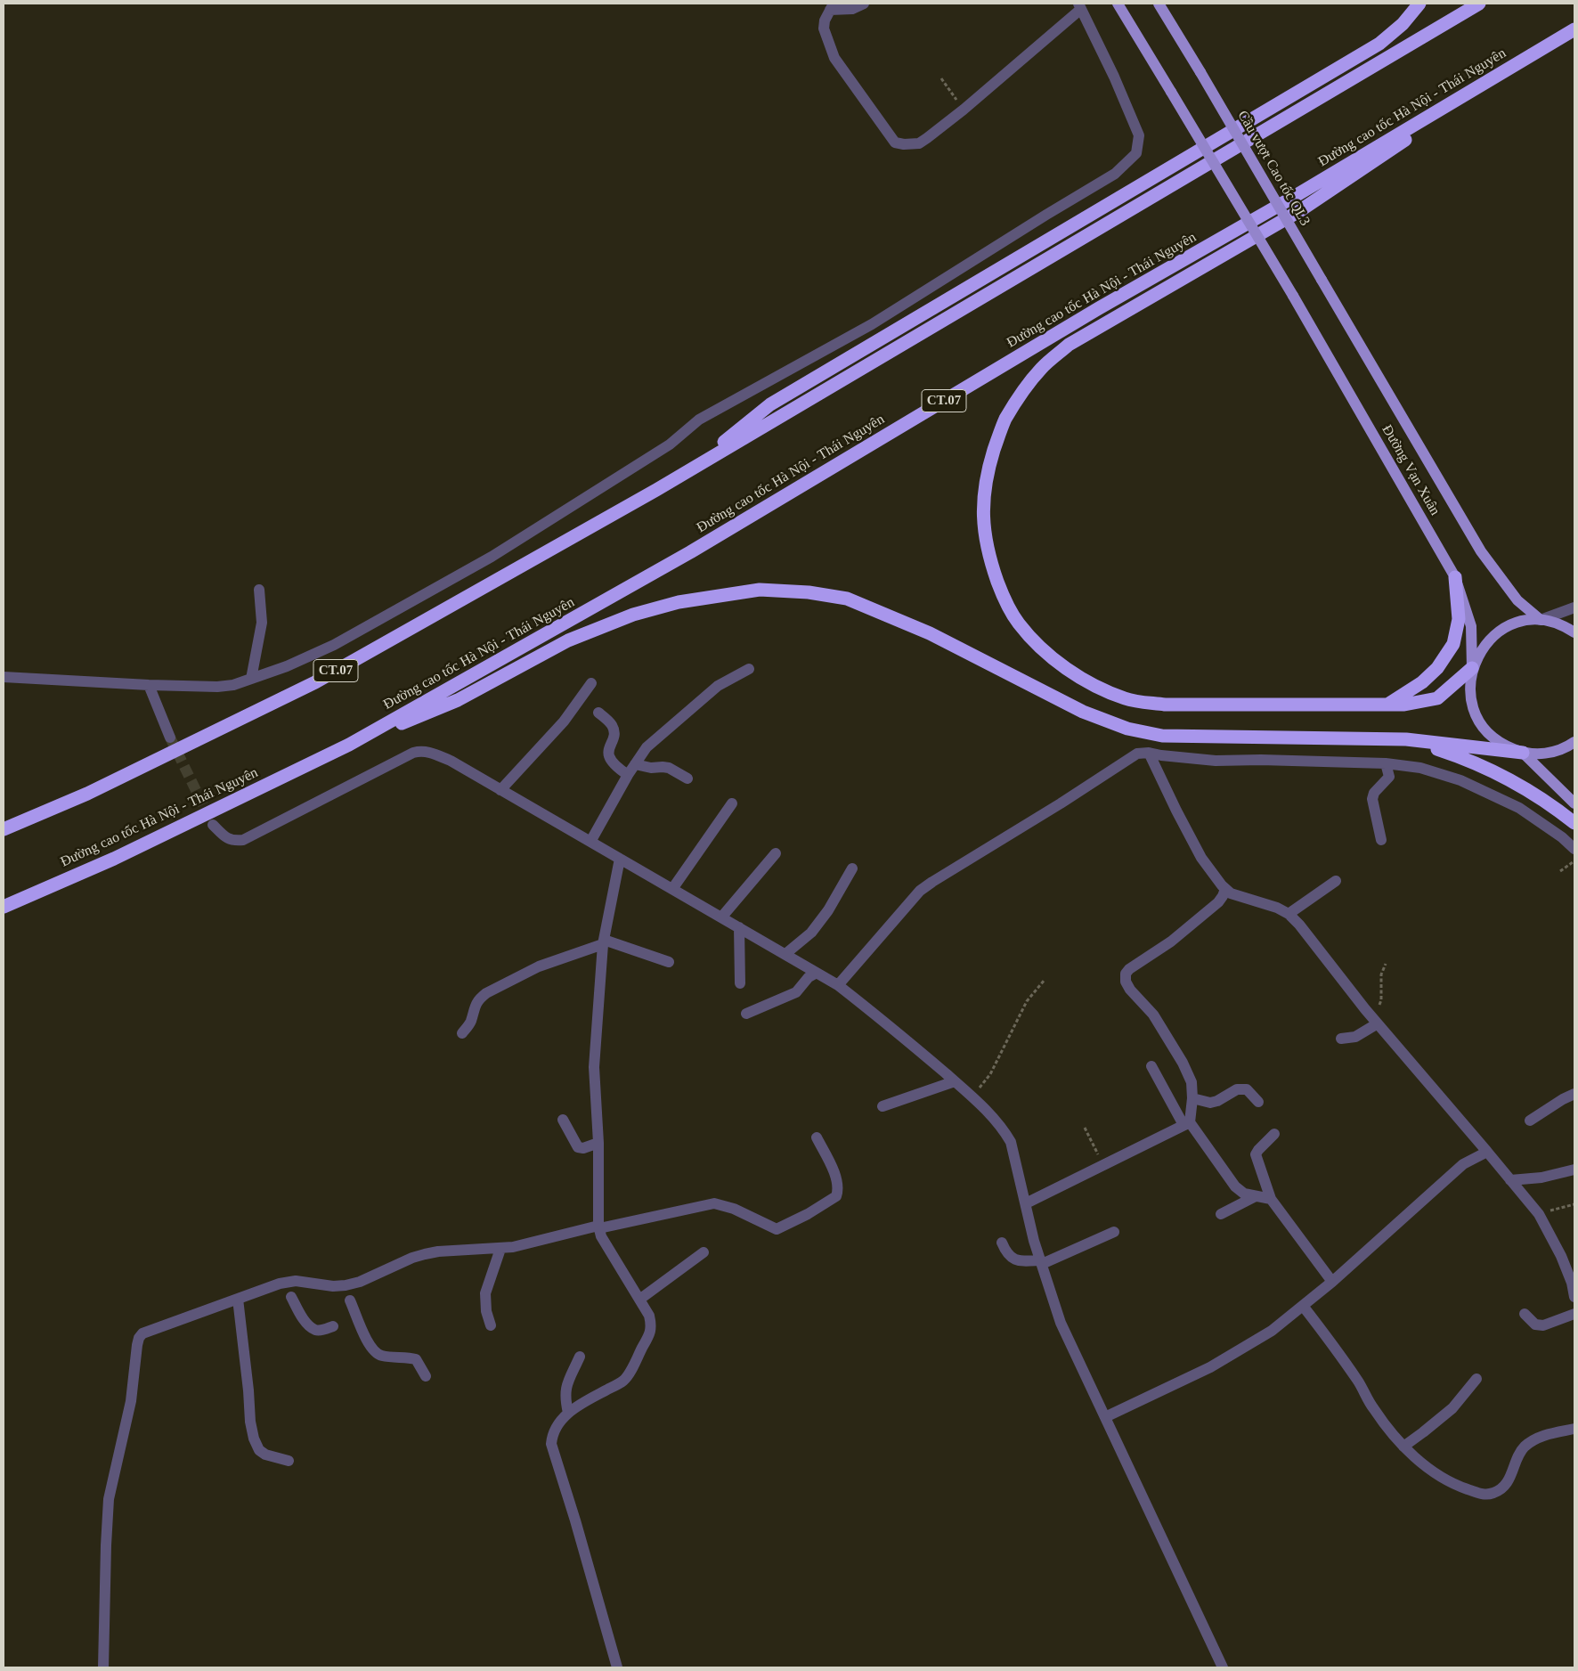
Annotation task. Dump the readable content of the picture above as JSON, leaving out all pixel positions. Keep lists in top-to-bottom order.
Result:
{
  "streets": {
    "highway": ["Đường cao tốc Hà Nội - Thái Nguyên", "CT.07"],
    "main road": ["Cầu vượt Cao tốc QL3", "Đường Vạn Xuân"]
  },
  "crossings": [
    ["Cầu vượt Cao tốc QL3", "Đường Vạn Xuân"]
  ]
}
